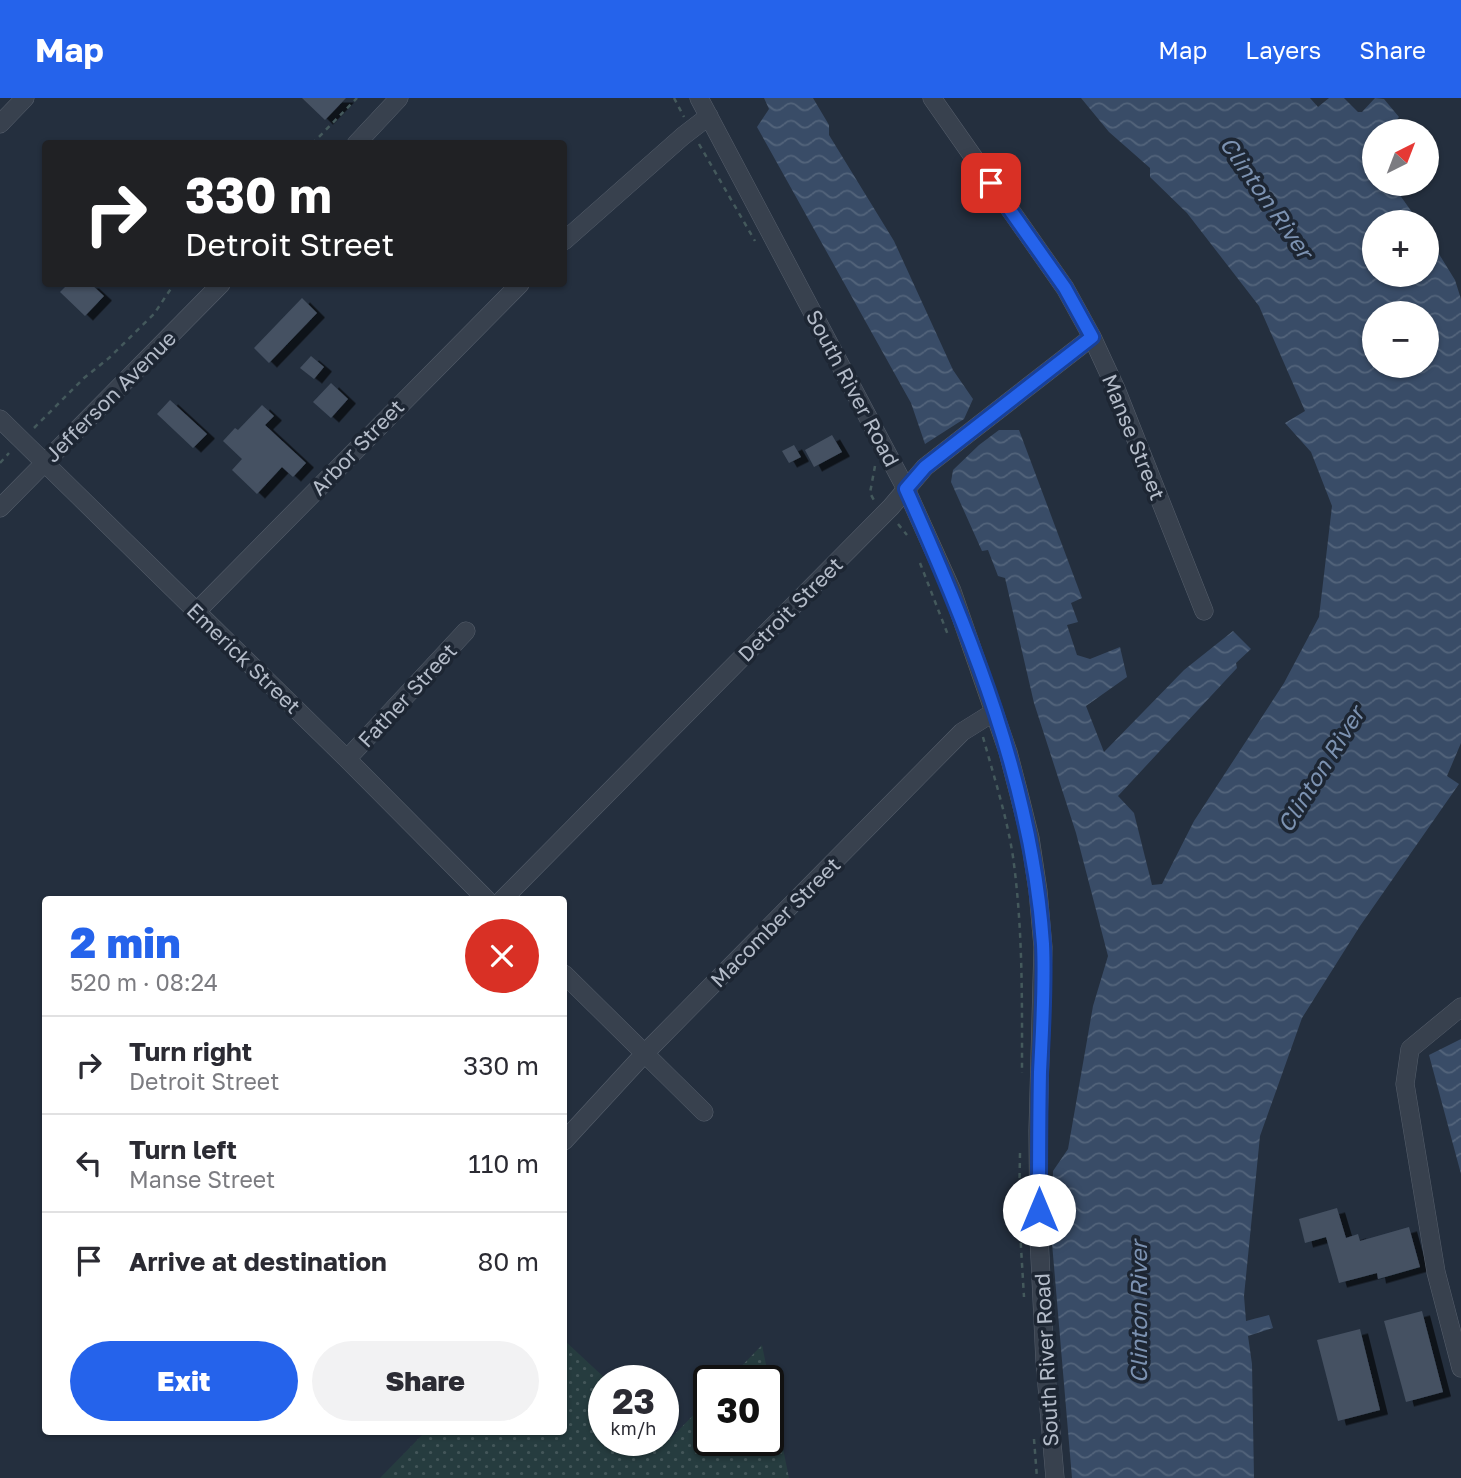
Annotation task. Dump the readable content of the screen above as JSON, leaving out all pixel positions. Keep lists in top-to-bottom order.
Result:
{
  "streets": {
    "street": [
      "South River Road",
      "Jefferson Avenue",
      "Manse Street",
      "Arbor Street",
      "Detroit Street",
      "Emerick Street",
      "Father Street",
      "Macomber Street"
    ]
  },
  "crossings": [
    ["South River Road", "Detroit Street"],
    ["South River Road", "Macomber Street"],
    ["Jefferson Avenue", "Emerick Street"],
    ["Manse Street", "Detroit Street"],
    ["Arbor Street", "Emerick Street"],
    ["Emerick Street", "Father Street"]
  ],
  "water": ["Clinton River"],
  "north": "top right",
  "page": {
    "header": "Map",
    "nav": ["Map", "Layers", "Share"],
    "map_buttons": ["+", "−"],
    "turn": ["330 m", "Detroit Street"],
    "heading": ["2 min", "520 m · 08:24"],
    "list": [
      {
        "name": "Turn right",
        "note": "Detroit Street",
        "value": "330 m"
      },
      {
        "name": "Turn left",
        "note": "Manse Street",
        "value": "110 m"
      },
      {
        "name": "Arrive at destination",
        "value": "80 m"
      }
    ],
    "buttons": ["Exit", "Share"],
    "speed": "23 km/h",
    "limit": "30"
  }
}
